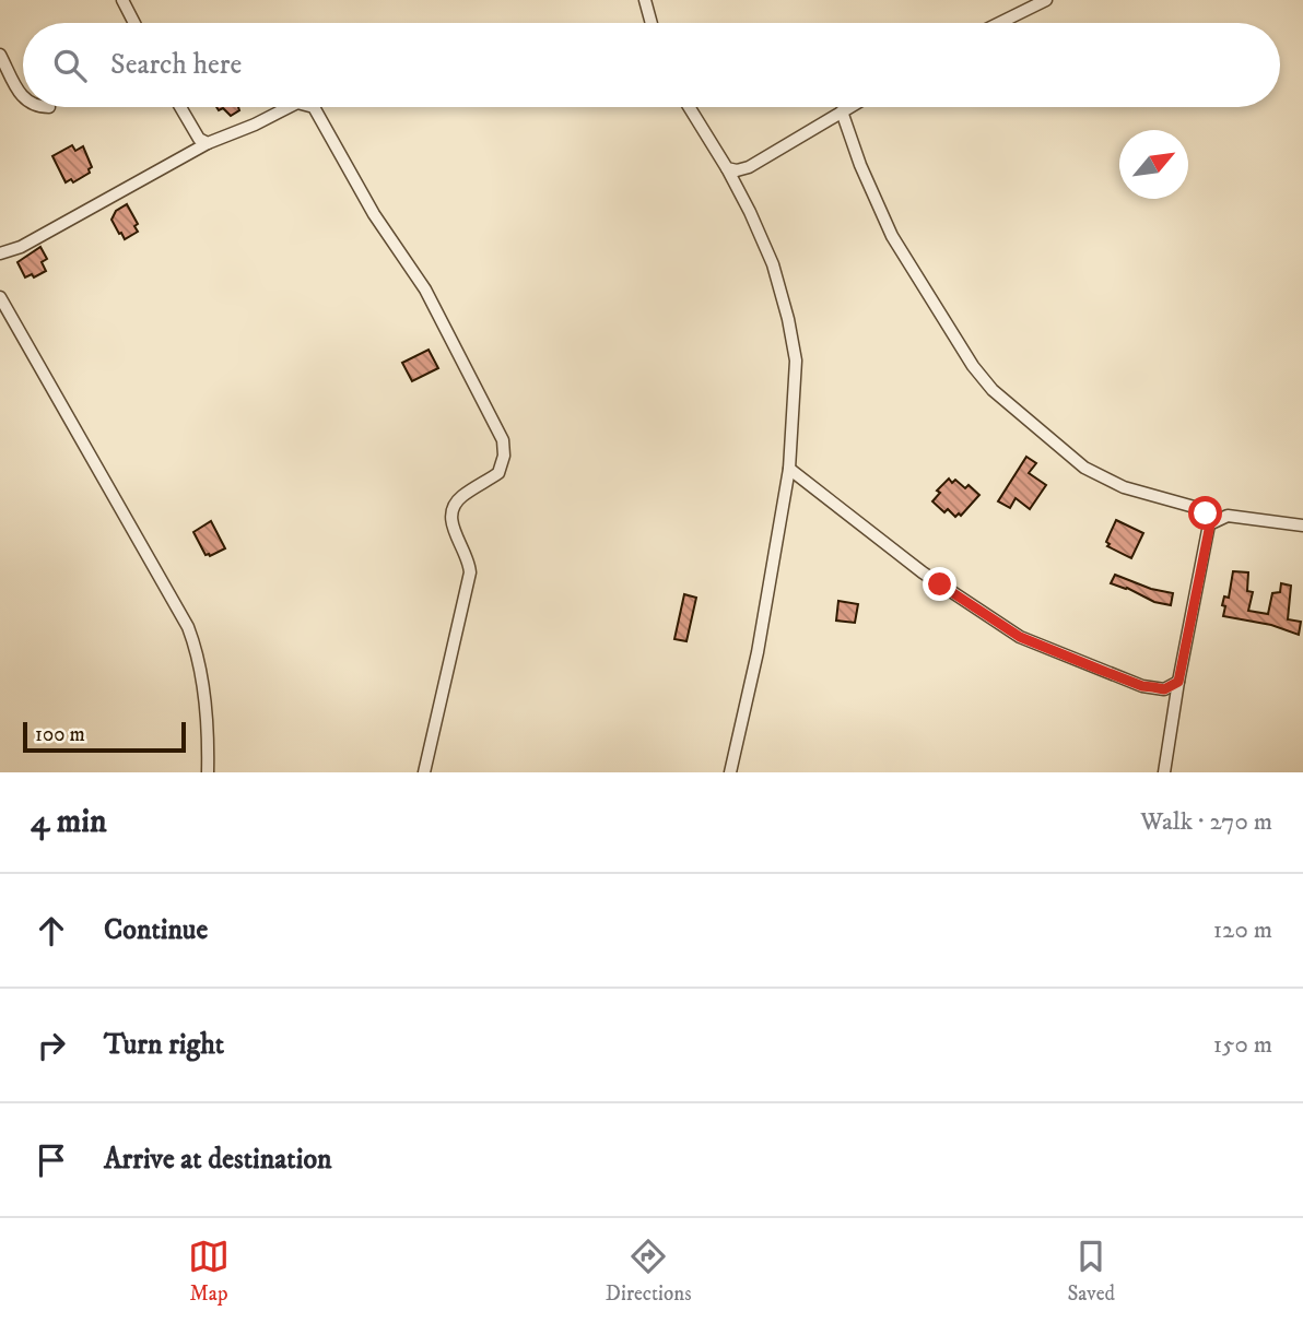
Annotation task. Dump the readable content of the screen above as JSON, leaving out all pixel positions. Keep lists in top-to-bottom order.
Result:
{
  "scale_bar": "100 m",
  "north": "top right",
  "page": {
    "search": "Search here",
    "scale": "100 m",
    "heading": ["4 min", "Walk · 270 m"],
    "list": [
      ["Continue", "120 m"],
      ["Turn right", "150 m"],
      "Arrive at destination"
    ],
    "nav": ["Map", "Directions", "Saved"]
  }
}
